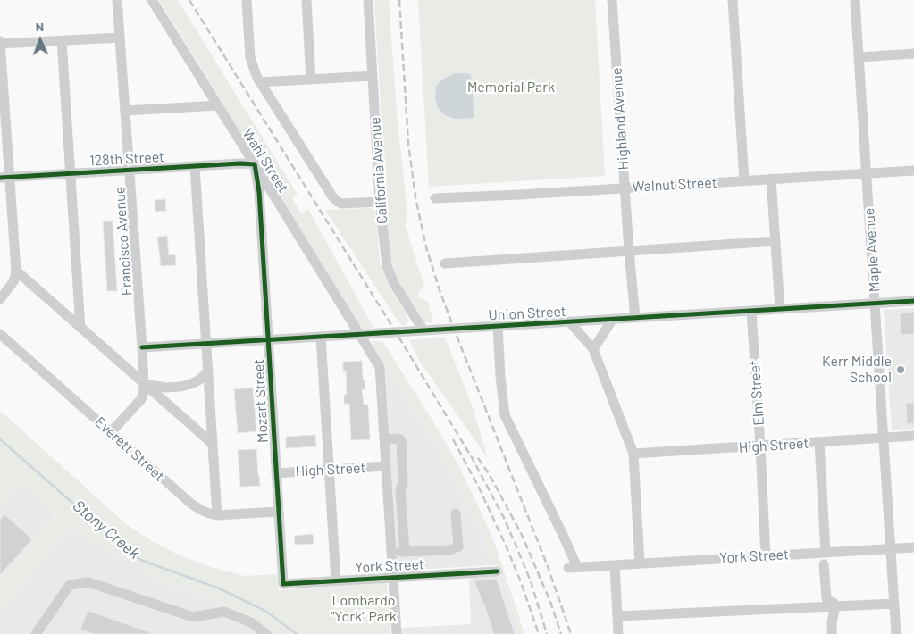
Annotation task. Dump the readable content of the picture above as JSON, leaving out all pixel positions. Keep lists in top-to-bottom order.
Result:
{
  "streets": {
    "street": [
      "Highland Avenue",
      "128th Street",
      "Wahl Street",
      "California Avenue",
      "Walnut Street",
      "Francisco Avenue",
      "Maple Avenue",
      "Union Street",
      "Elm Street",
      "Mozart Street",
      "High Street",
      "Everett Street",
      "York Street"
    ]
  },
  "crossings": [
    ["Highland Avenue", "Walnut Street"],
    ["Highland Avenue", "Union Street"],
    ["128th Street", "Wahl Street"],
    ["128th Street", "Francisco Avenue"],
    ["128th Street", "Mozart Street"],
    ["Wahl Street", "Union Street"],
    ["Wahl Street", "Mozart Street"],
    ["California Avenue", "Union Street"],
    ["Walnut Street", "Maple Avenue"],
    ["Francisco Avenue", "Union Street"],
    ["Francisco Avenue", "Everett Street"],
    ["Maple Avenue", "Union Street"],
    ["Maple Avenue", "High Street"],
    ["Maple Avenue", "York Street"],
    ["Union Street", "Elm Street"],
    ["Union Street", "Mozart Street"],
    ["Union Street", "York Street"],
    ["Elm Street", "High Street"],
    ["Elm Street", "York Street"],
    ["Mozart Street", "High Street"],
    ["Mozart Street", "Everett Street"],
    ["Mozart Street", "York Street"]
  ],
  "water": ["Stony Creek"],
  "parks": ["Memorial Park", "Lombardo \"York\" Park"],
  "places": ["Kerr Middle School"],
  "north": "top"
}
